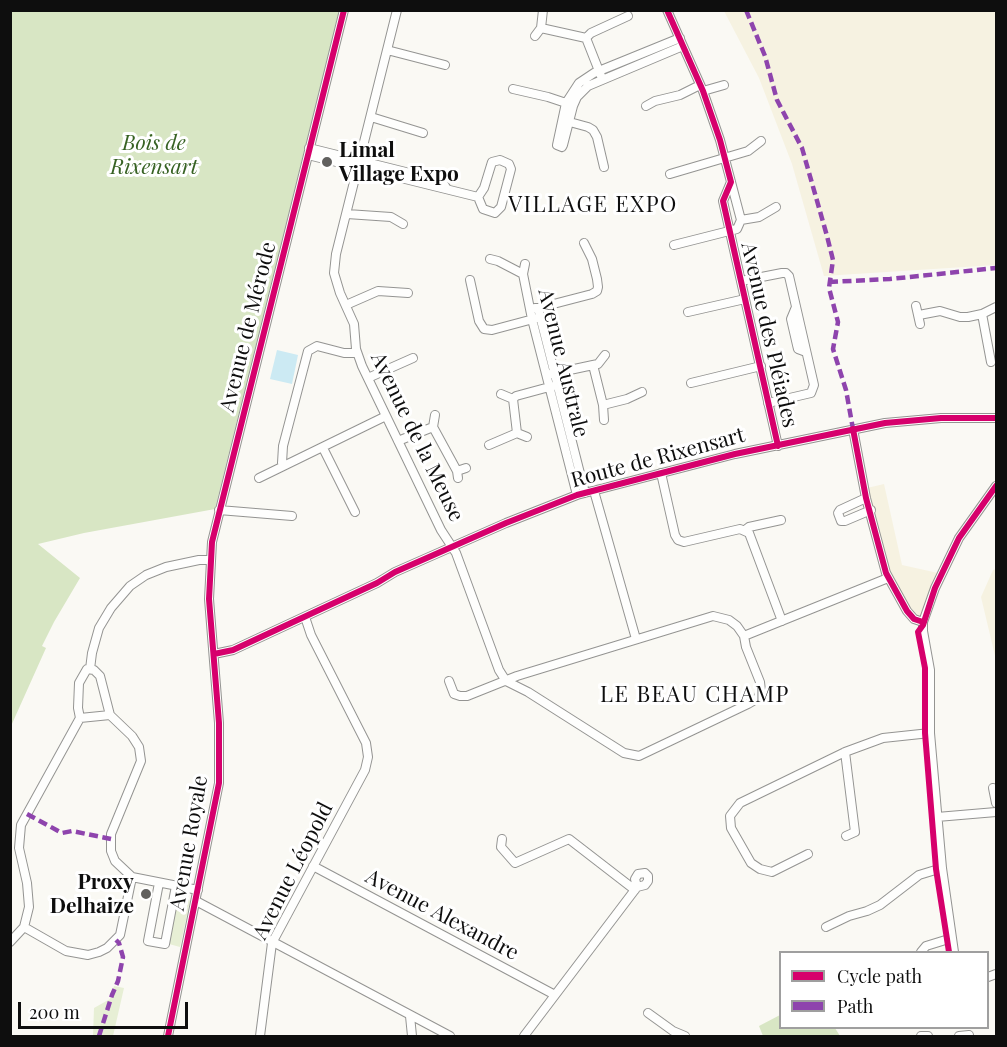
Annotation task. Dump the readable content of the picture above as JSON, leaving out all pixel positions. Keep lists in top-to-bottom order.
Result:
{
  "streets": {
    "street": [
      "Avenue de Mérode",
      "Avenue des Pléiades",
      "Avenue Australe",
      "Avenue de la Meuse",
      "Route de Rixensart",
      "Avenue Royale",
      "Avenue Léopold",
      "Avenue Alexandre"
    ]
  },
  "crossings": [
    ["Avenue de Mérode", "Route de Rixensart"],
    ["Avenue de Mérode", "Avenue Royale"],
    ["Avenue des Pléiades", "Route de Rixensart"],
    ["Avenue Australe", "Route de Rixensart"],
    ["Avenue de la Meuse", "Route de Rixensart"],
    ["Route de Rixensart", "Avenue Royale"],
    ["Route de Rixensart", "Avenue Léopold"],
    ["Avenue Léopold", "Avenue Alexandre"]
  ],
  "districts": ["VILLAGE EXPO", "LE BEAU CHAMP"],
  "parks": ["Bois de Rixensart"],
  "places": ["Limal Village Expo", "Proxy Delhaize"],
  "legend": ["Cycle path", "Path"],
  "scale_bar": "200 m"
}
